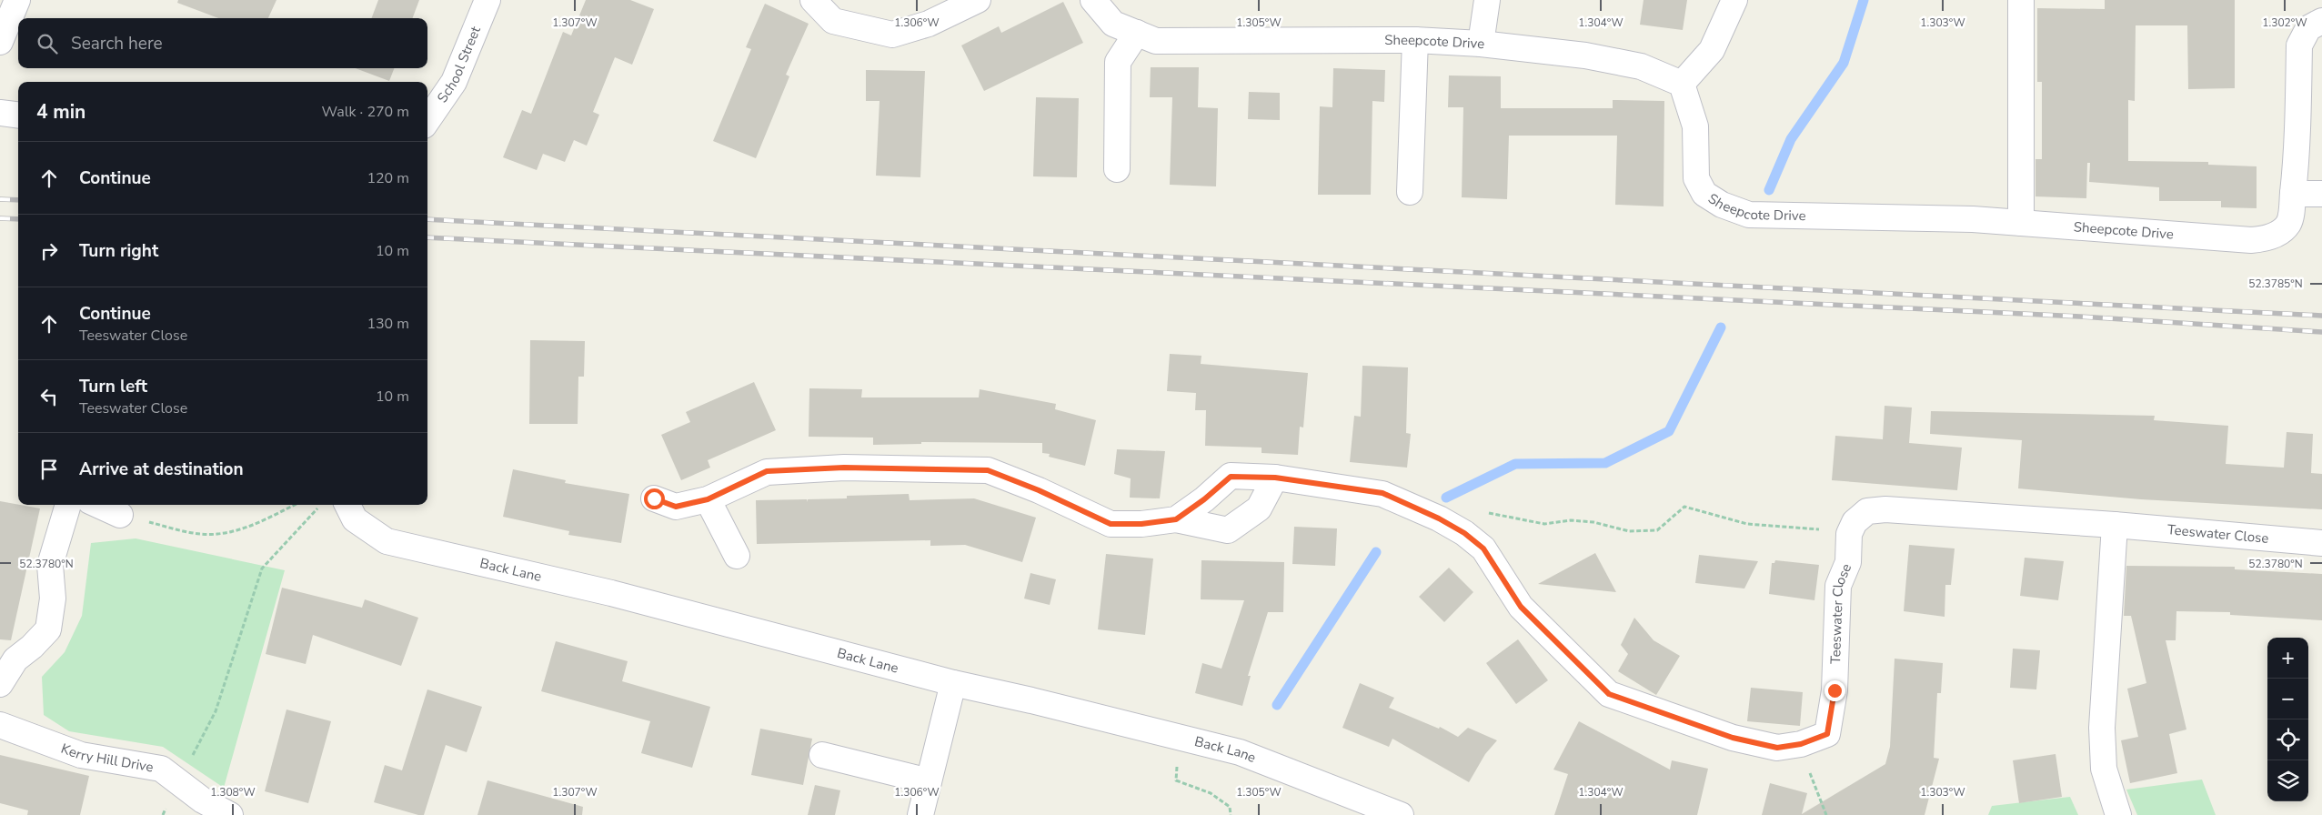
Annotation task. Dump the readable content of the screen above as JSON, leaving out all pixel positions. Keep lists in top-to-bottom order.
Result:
{
  "streets": {
    "street": [
      "Sheepcote Drive",
      "School Street",
      "Teeswater Close",
      "Back Lane",
      "Kerry Hill Drive"
    ]
  },
  "page": {
    "search": "Search here",
    "heading": ["4 min", "Walk · 270 m"],
    "list": [
      ["Continue", "120 m"],
      ["Turn right", "10 m"],
      ["Continue", "Teeswater Close", "130 m"],
      ["Turn left", "Teeswater Close", "10 m"],
      "Arrive at destination"
    ],
    "map_buttons": ["+", "−"]
  },
  "coordinates": [
    "1.307°W",
    "1.306°W",
    "1.305°W",
    "1.304°W",
    "1.303°W",
    "1.302°W",
    "52.3785°N",
    "52.3780°N",
    "1.308°W"
  ]
}
